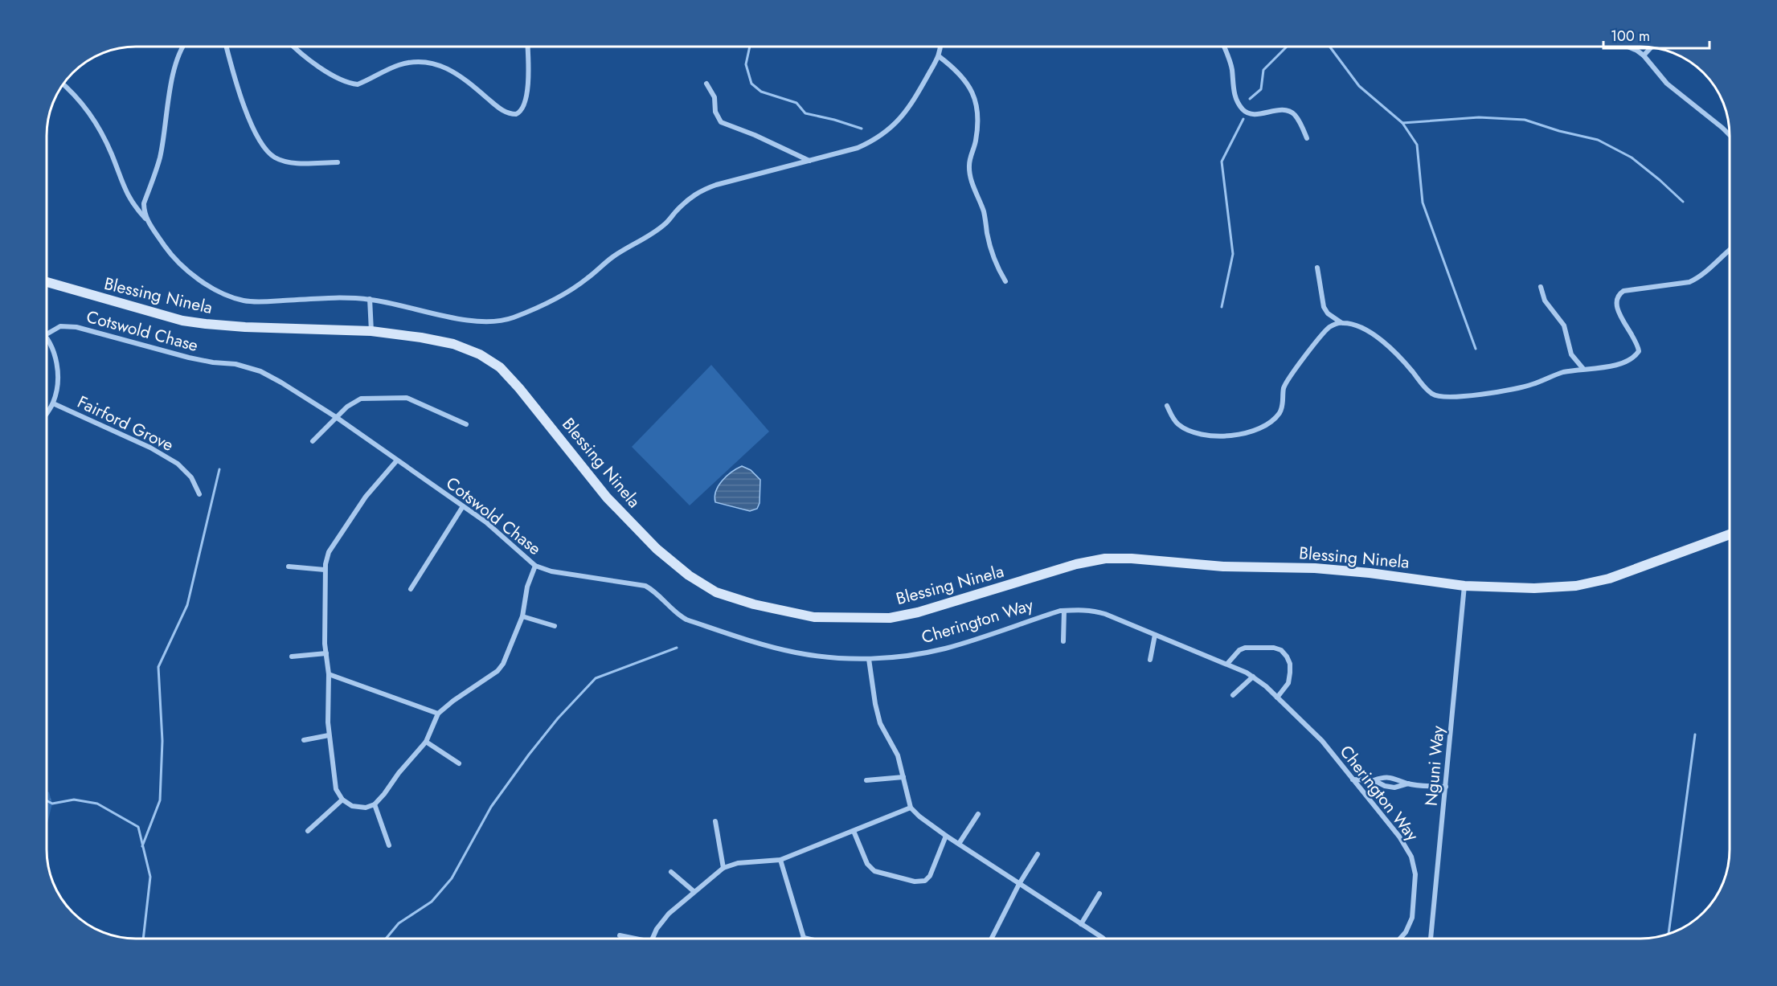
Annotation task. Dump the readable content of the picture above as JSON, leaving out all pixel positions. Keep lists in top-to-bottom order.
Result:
{
  "streets": {
    "street": [
      "Blessing Ninela",
      "Cotswold Chase",
      "Fairford Grove",
      "Cherington Way",
      "Nguni Way"
    ]
  },
  "crossings": [
    ["Blessing Ninela", "Nguni Way"],
    ["Cotswold Chase", "Cherington Way"]
  ],
  "scale_bar": "100 m"
}
